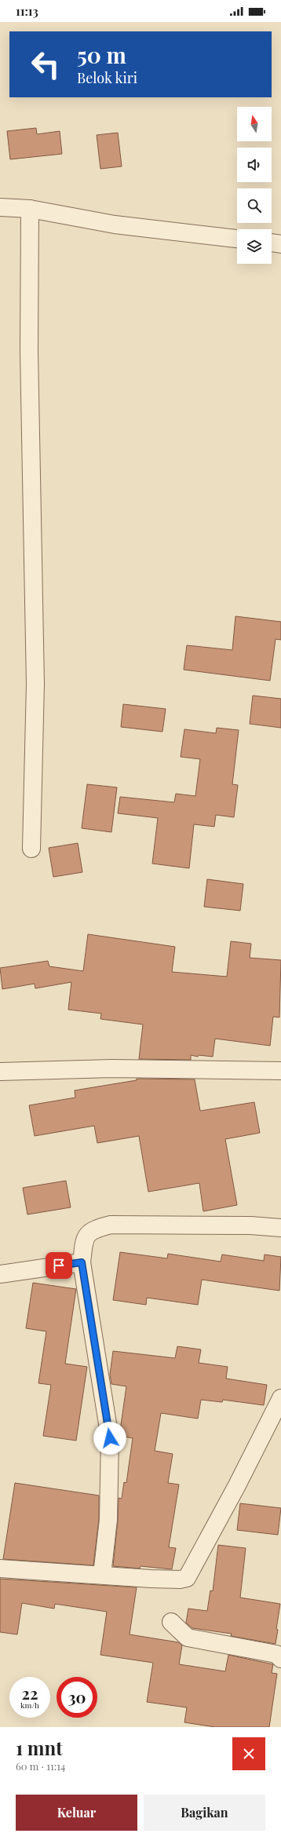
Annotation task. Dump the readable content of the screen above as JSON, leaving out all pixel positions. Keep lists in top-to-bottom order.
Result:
{
  "north": "top",
  "page": {
    "status": "11:13",
    "turn": ["50 m", "Belok kiri"],
    "speed": "22 km/h",
    "limit": "30",
    "heading": ["1 mnt", "60 m · 11:14"],
    "buttons": ["Keluar", "Bagikan"]
  }
}
